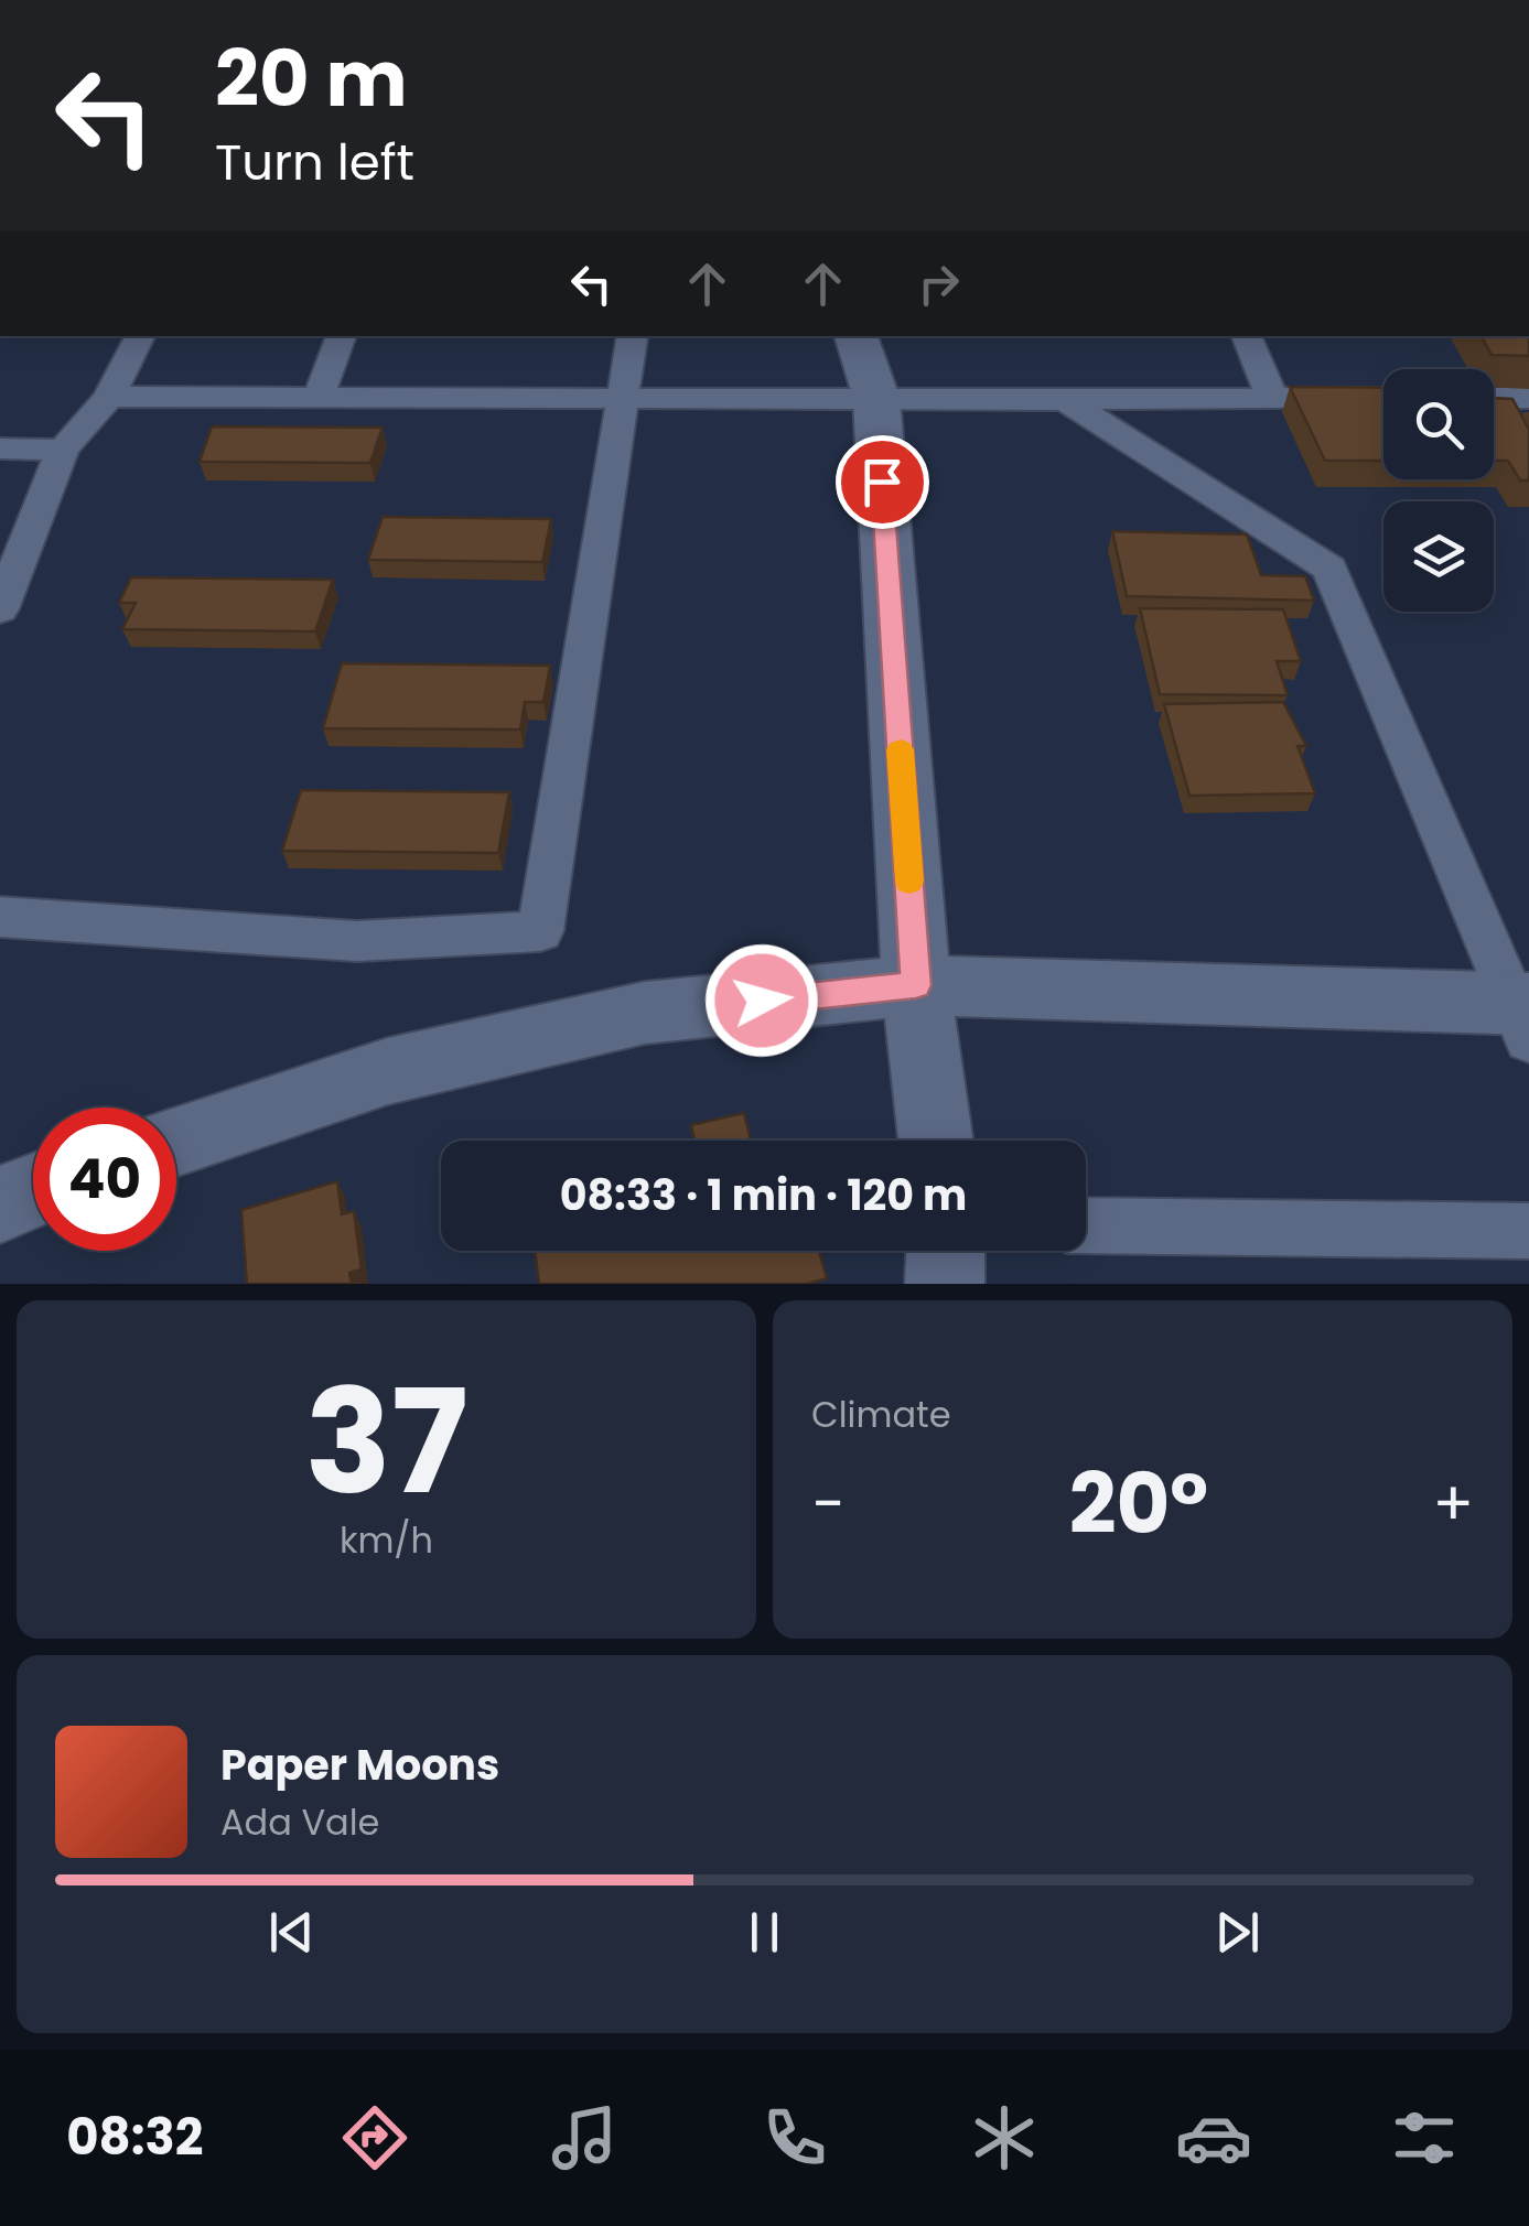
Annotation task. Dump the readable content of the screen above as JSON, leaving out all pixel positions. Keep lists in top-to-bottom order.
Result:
{
  "page": {
    "turn": ["20 m", "Turn left"],
    "limit": "40",
    "trip": "08:33 · 1 min · 120 m",
    "tile": [
      ["37", "km/h"],
      "Climate"
    ],
    "heat": ["−", "20°", "+"],
    "song": ["Paper Moons", "Ada Vale"],
    "tabs": "08:32"
  }
}
